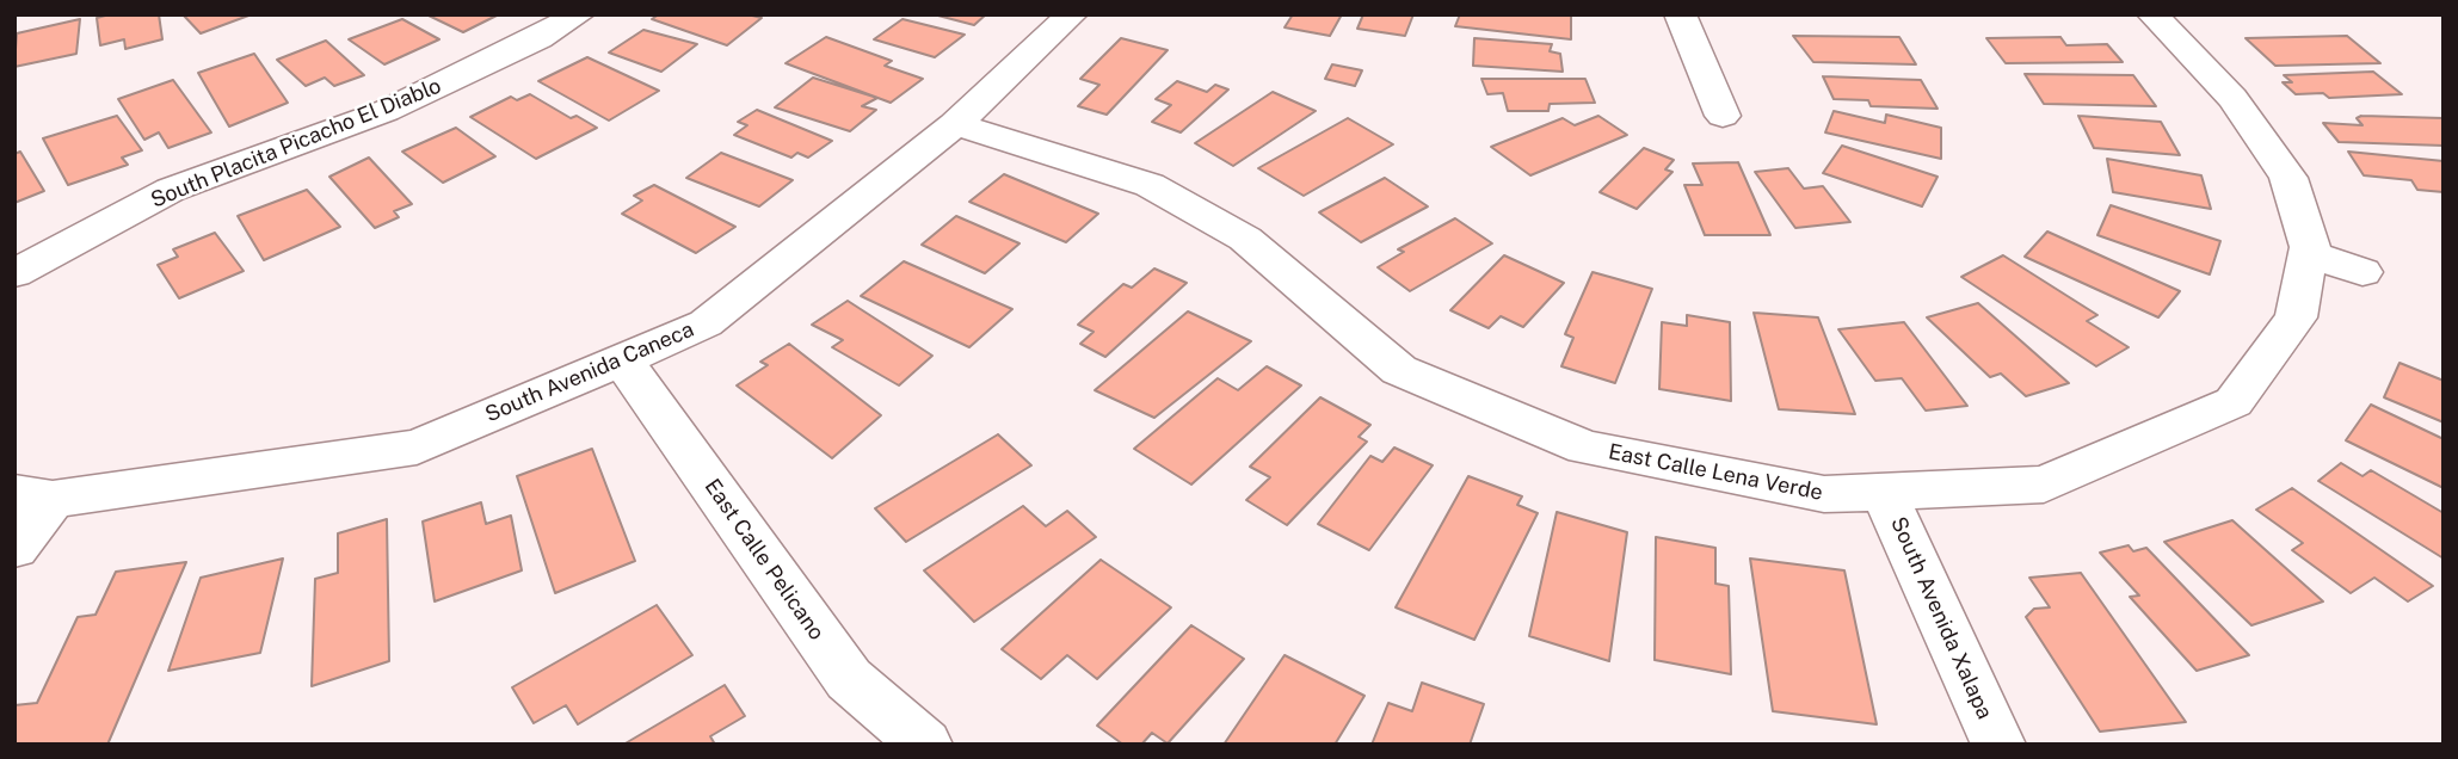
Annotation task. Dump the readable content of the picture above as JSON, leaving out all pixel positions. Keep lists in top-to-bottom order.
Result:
{
  "streets": {
    "street": [
      "South Placita Picacho El Diablo",
      "South Avenida Caneca",
      "East Calle Lena Verde",
      "East Calle Pelicano",
      "South Avenida Xalapa"
    ]
  },
  "crossings": [
    ["South Avenida Caneca", "East Calle Lena Verde"],
    ["South Avenida Caneca", "East Calle Pelicano"],
    ["East Calle Lena Verde", "South Avenida Xalapa"]
  ]
}
